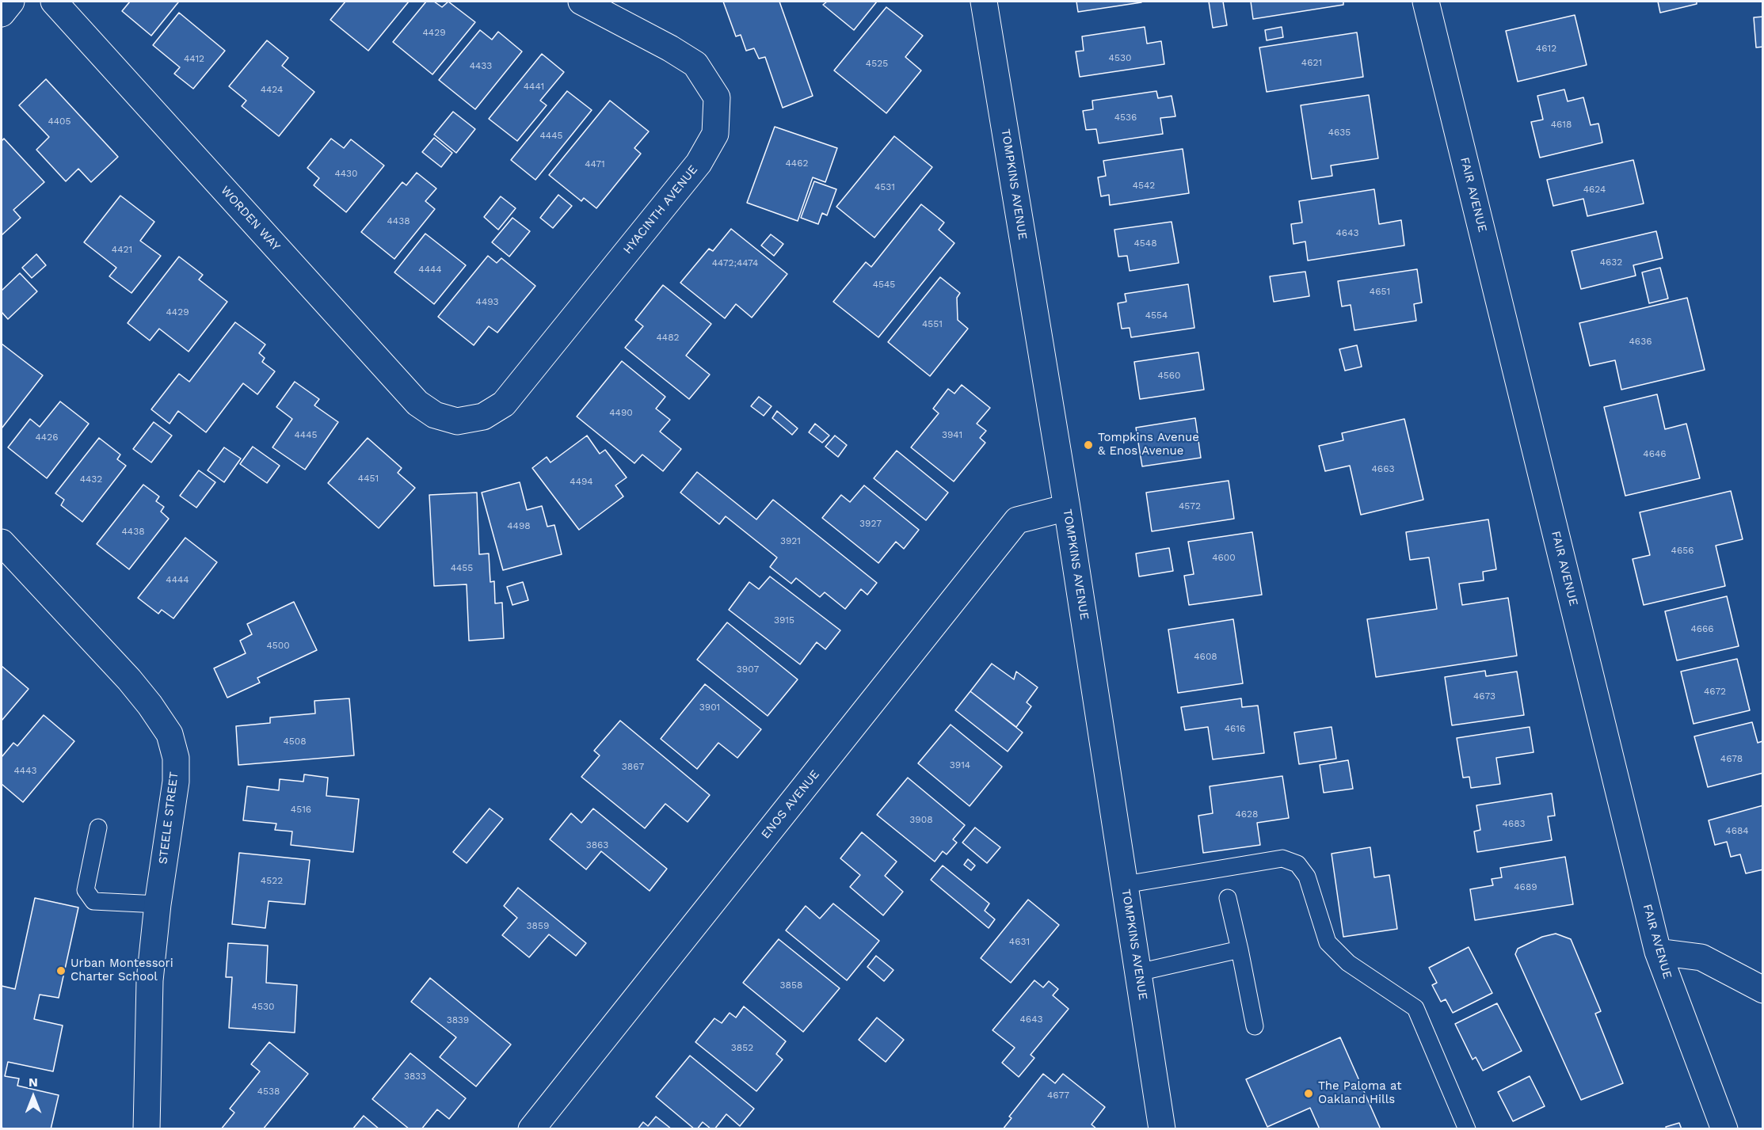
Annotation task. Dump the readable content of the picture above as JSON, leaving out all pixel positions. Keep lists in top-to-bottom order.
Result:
{
  "streets": {
    "street": [
      "TOMPKINS AVENUE",
      "FAIR AVENUE",
      "HYACINTH AVENUE",
      "WORDEN WAY",
      "ENOS AVENUE",
      "STEELE STREET"
    ]
  },
  "crossings": [
    ["TOMPKINS AVENUE", "ENOS AVENUE"],
    ["HYACINTH AVENUE", "WORDEN WAY"]
  ],
  "places": ["Tompkins Avenue & Enos Avenue", "Urban Montessori Charter School", "The Paloma at Oakland Hills"],
  "house_numbers": [
    "4429",
    "4612",
    "4530",
    "4412",
    "4621",
    "4525",
    "4433",
    "4441",
    "4424",
    "4536",
    "4405",
    "4618",
    "4635",
    "4445",
    "4462",
    "4471",
    "4430",
    "4542",
    "4531",
    "4624",
    "4438",
    "4643",
    "4548",
    "4421",
    "4632",
    "4472;4474",
    "4444",
    "4545",
    "4651",
    "4493",
    "4429",
    "4554",
    "4551",
    "4482",
    "4636",
    "4560",
    "4490",
    "4445",
    "3941",
    "4426",
    "4646",
    "4663",
    "4451",
    "4432",
    "4494",
    "4572",
    "3927",
    "4498",
    "4438",
    "3921",
    "4656",
    "4600",
    "4455",
    "4444",
    "3915",
    "4666",
    "4500",
    "4608",
    "3907",
    "4672",
    "4673",
    "3901",
    "4616",
    "4508",
    "4678",
    "3914",
    "3867",
    "4443",
    "4516",
    "4628",
    "3908",
    "4683",
    "4684",
    "3863",
    "4522",
    "4689",
    "3859",
    "4631",
    "3858",
    "4530",
    "4643",
    "3839",
    "3852",
    "3833",
    "4538",
    "4677"
  ],
  "north": "top"
}
